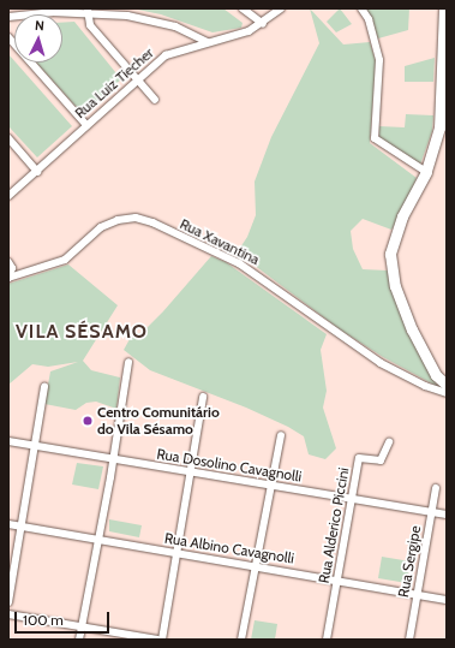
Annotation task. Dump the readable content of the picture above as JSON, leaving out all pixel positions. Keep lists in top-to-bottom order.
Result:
{
  "streets": {
    "street": [
      "Rua Luiz Tiecher",
      "Rua Xavantina",
      "Rua Dosolino Cavagnolli",
      "Rua Alderico Piccini",
      "Rua Albino Cavagnolli",
      "Rua Sergipe"
    ]
  },
  "crossings": [
    ["Rua Dosolino Cavagnolli", "Rua Alderico Piccini"],
    ["Rua Dosolino Cavagnolli", "Rua Sergipe"],
    ["Rua Alderico Piccini", "Rua Albino Cavagnolli"],
    ["Rua Albino Cavagnolli", "Rua Sergipe"]
  ],
  "districts": ["VILA SÉSAMO"],
  "places": ["Centro Comunitário do Vila Sésamo"],
  "scale_bar": "100 m",
  "north": "top"
}
